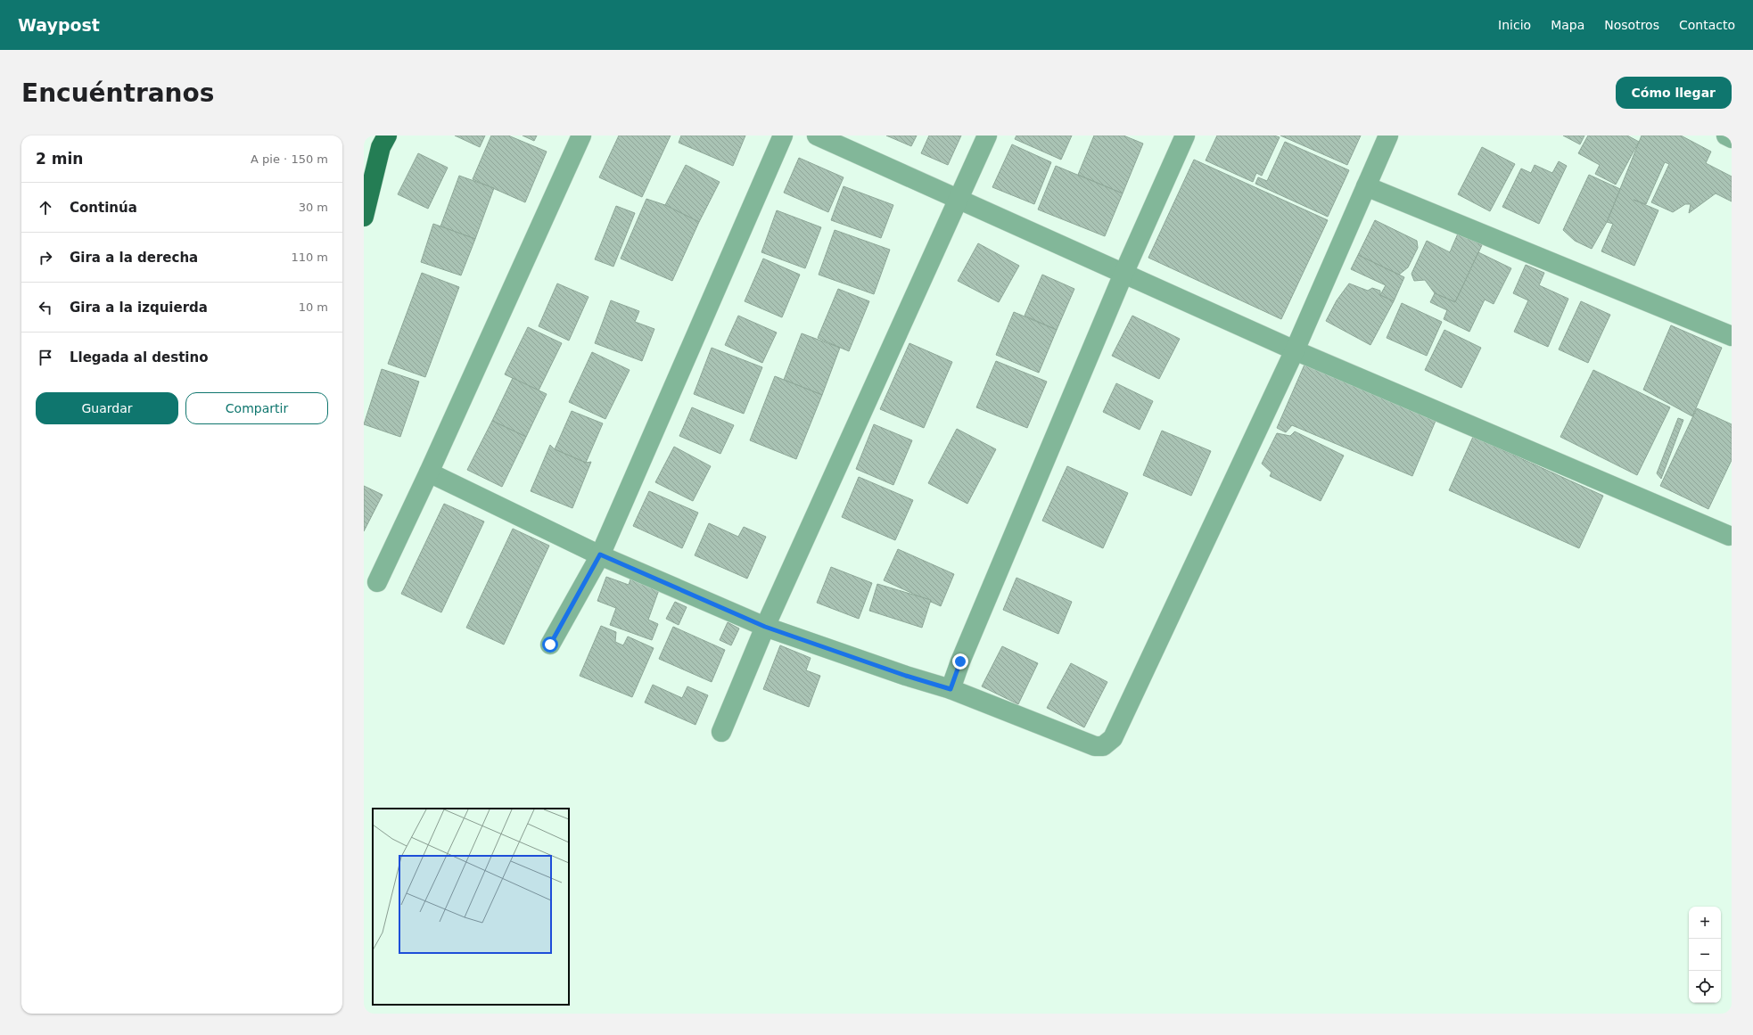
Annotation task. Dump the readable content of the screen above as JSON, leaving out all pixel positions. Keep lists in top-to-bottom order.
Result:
{
  "page": {
    "header": "Waypost",
    "nav": [
      "Inicio",
      "Mapa",
      "Nosotros",
      "Contacto"
    ],
    "buttons": [
      "Cómo llegar",
      ["Guardar", "Compartir"]
    ],
    "title": "Encuéntranos",
    "heading": ["2 min", "A pie · 150 m"],
    "list": [
      ["Continúa", "30 m"],
      ["Gira a la derecha", "110 m"],
      ["Gira a la izquierda", "10 m"],
      "Llegada al destino"
    ],
    "map_buttons": ["+", "−"]
  }
}
